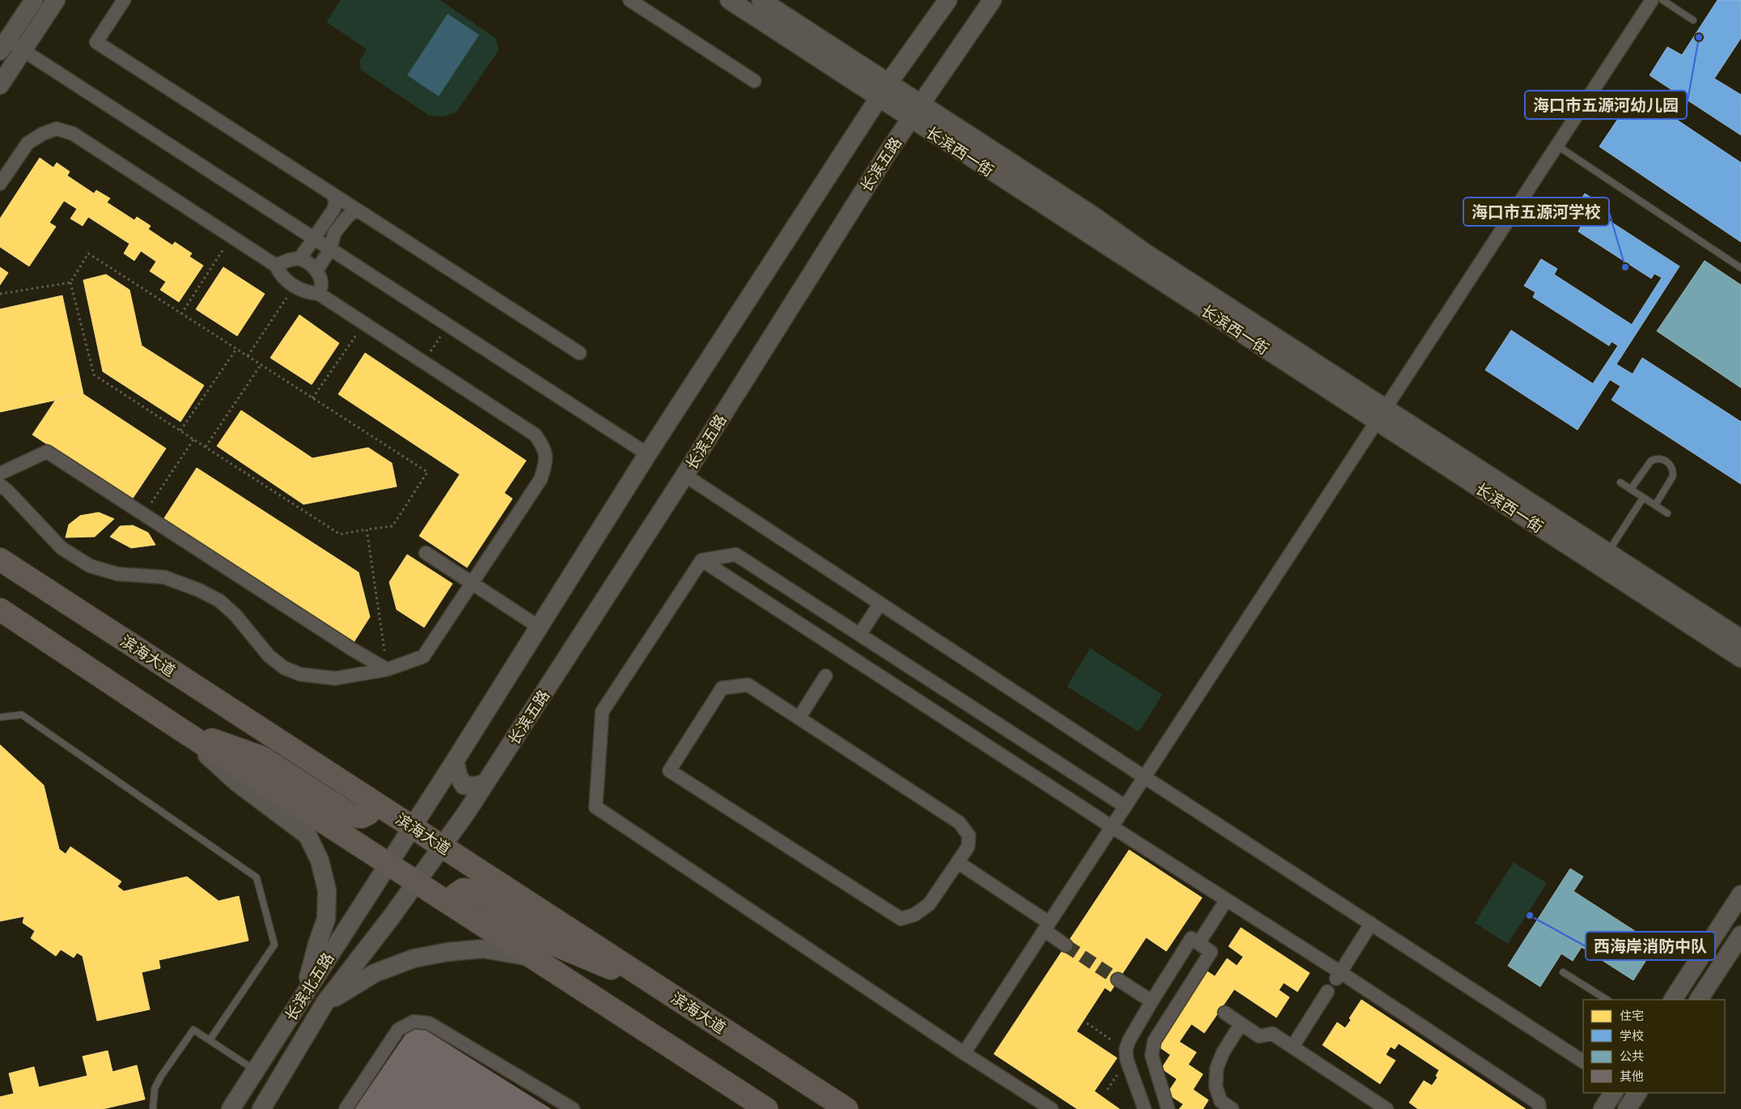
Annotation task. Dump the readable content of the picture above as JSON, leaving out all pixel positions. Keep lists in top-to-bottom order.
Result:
{
  "streets": {
    "highway": ["滨海大道"],
    "street": ["长滨西一街", "长滨五路", "长滨北五路"]
  },
  "crossings": [
    ["长滨西一街", "长滨五路"],
    ["长滨五路", "滨海大道"],
    ["长滨五路", "长滨北五路"]
  ],
  "places": ["海口市五源河幼儿园", "海口市五源河学校", "西海岸消防中队"],
  "legend": [
    "住宅",
    "学校",
    "公共",
    "其他"
  ]
}
